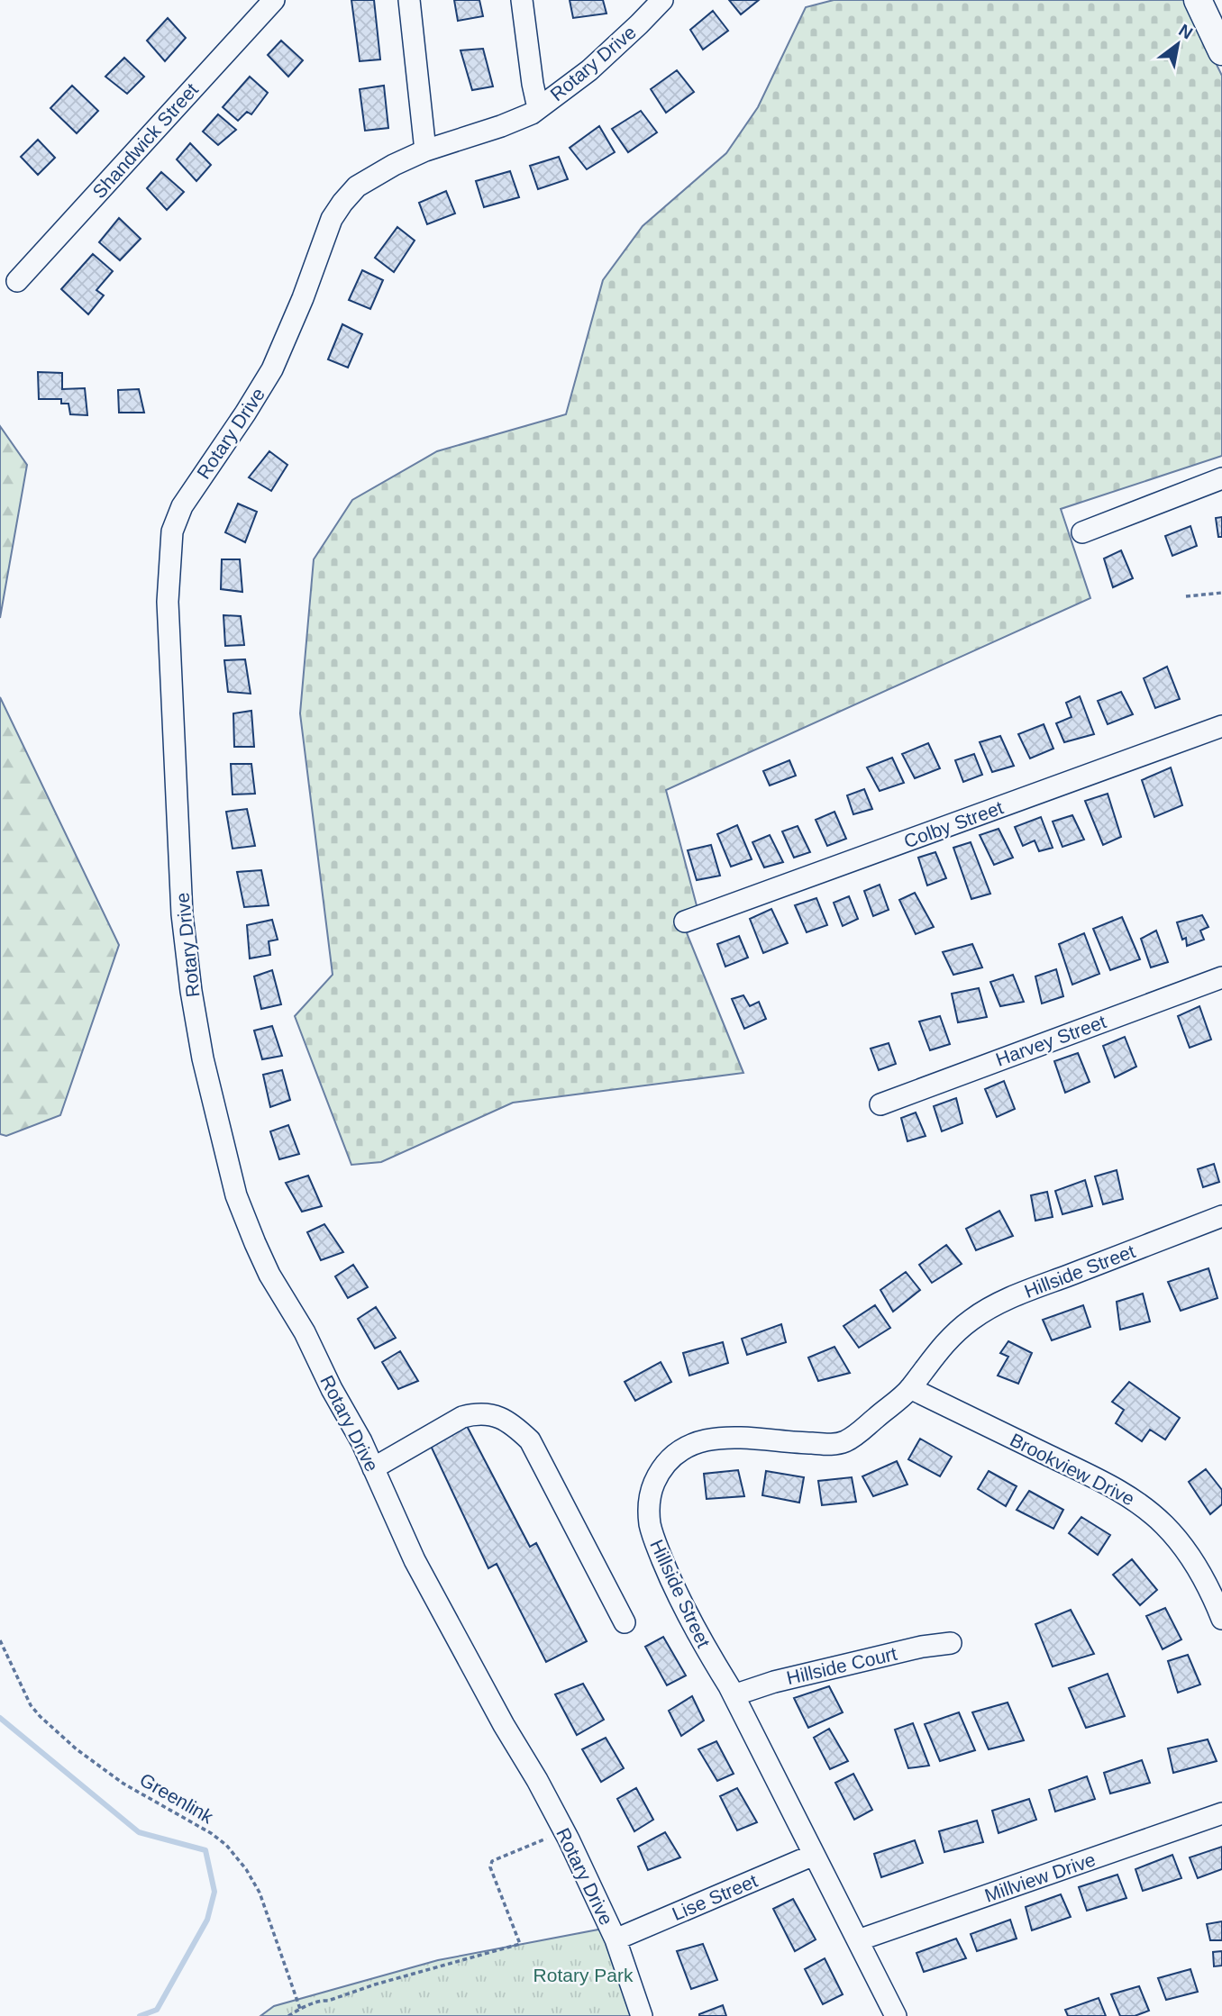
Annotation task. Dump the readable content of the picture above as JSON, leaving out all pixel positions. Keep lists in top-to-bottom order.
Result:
{
  "streets": {
    "street": [
      "Rotary Drive",
      "Shandwick Street",
      "Colby Street",
      "Harvey Street",
      "Hillside Street",
      "Brookview Drive",
      "Hillside Court",
      "Millview Drive",
      "Lise Street"
    ],
    "path": ["Greenlink"]
  },
  "crossings": [
    ["Rotary Drive", "Lise Street"],
    ["Hillside Street", "Brookview Drive"],
    ["Hillside Street", "Hillside Court"],
    ["Hillside Street", "Millview Drive"],
    ["Hillside Street", "Lise Street"]
  ],
  "parks": ["Rotary Park"],
  "north": "top right"
}
